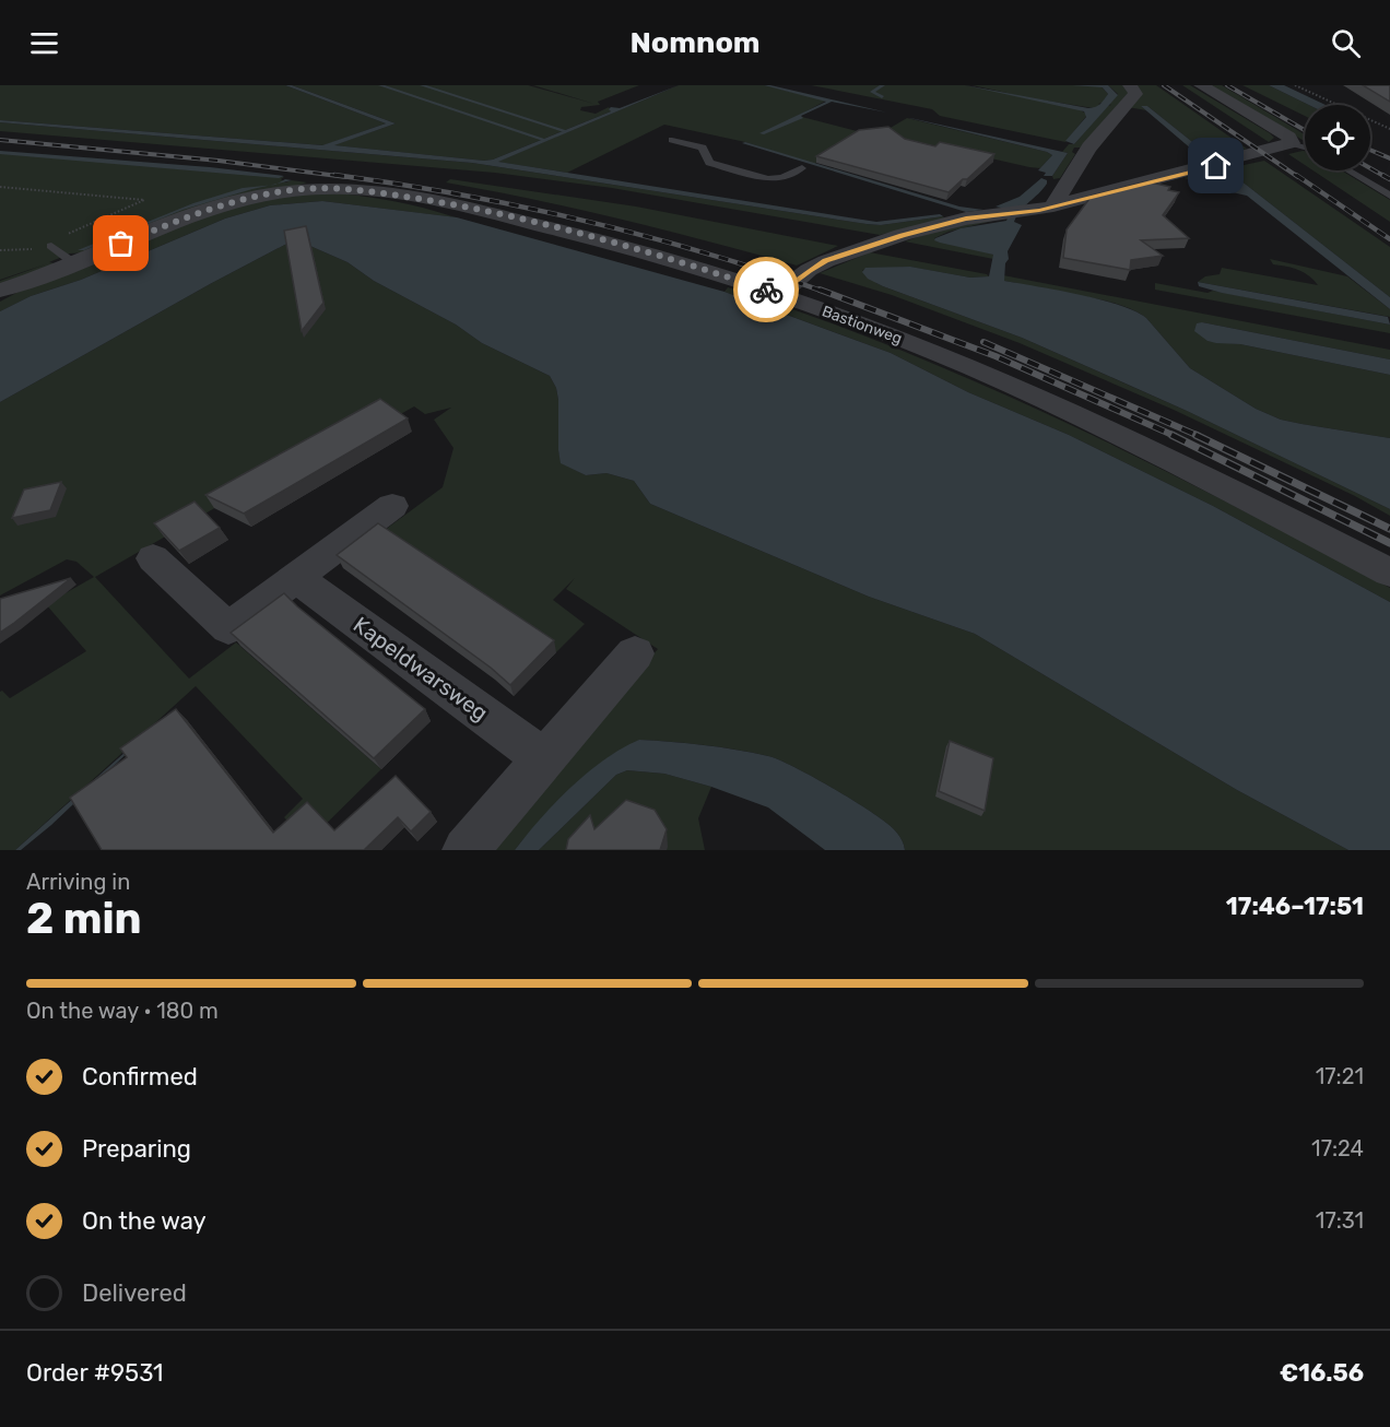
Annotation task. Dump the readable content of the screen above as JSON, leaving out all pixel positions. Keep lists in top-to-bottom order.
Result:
{
  "streets": {
    "street": ["Bastionweg", "Kapeldwarsweg"]
  },
  "page": {
    "header": "Nomnom",
    "heading": ["2 min", "Arriving in", "17:46–17:51"],
    "panel": ["Order #9531", "€16.56"],
    "bar": "On the way · 180 m",
    "list": [
      ["Confirmed", "17:21"],
      ["Preparing", "17:24"],
      ["On the way", "17:31"],
      "Delivered"
    ]
  }
}
